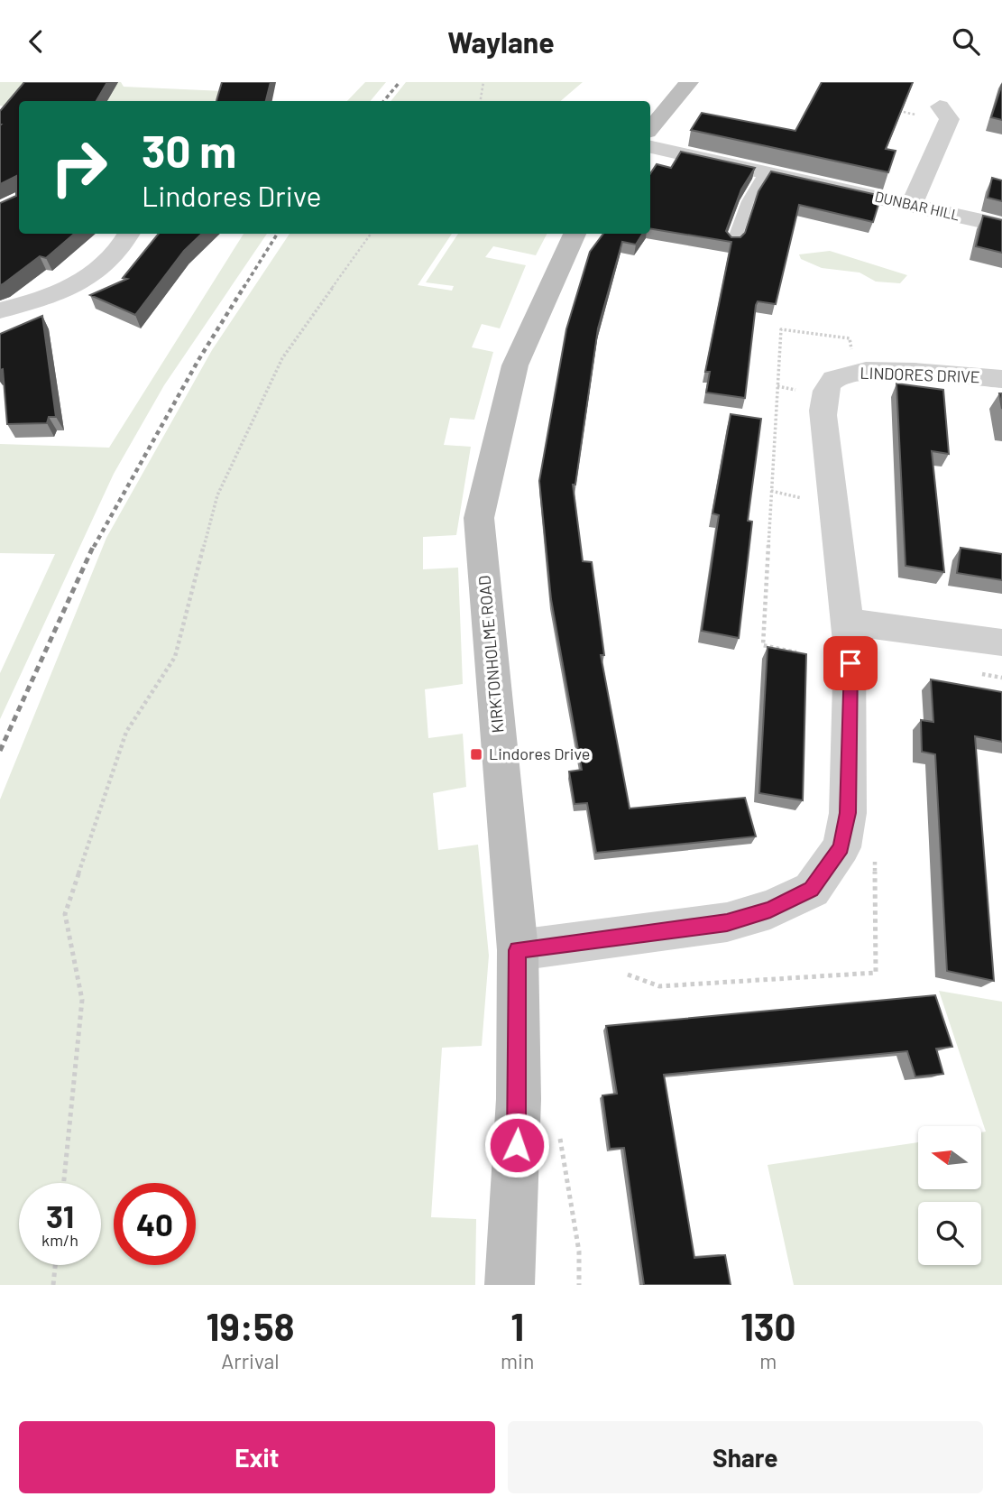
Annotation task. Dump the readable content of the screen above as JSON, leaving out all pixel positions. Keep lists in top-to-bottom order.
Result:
{
  "streets": {
    "street": ["DUNBAR HILL", "LINDORES DRIVE", "KIRKTONHOLME ROAD"]
  },
  "crossings": [
    ["LINDORES DRIVE", "KIRKTONHOLME ROAD"]
  ],
  "places": {
    "transit": ["Lindores Drive"]
  },
  "north": "left",
  "page": {
    "header": "Waylane",
    "turn": ["30 m", "Lindores Drive"],
    "speed": "31 km/h",
    "limit": "40",
    "eta": [
      "19:58",
      "Arrival",
      "1",
      "min",
      "130",
      "m"
    ],
    "buttons": ["Exit", "Share"]
  }
}
